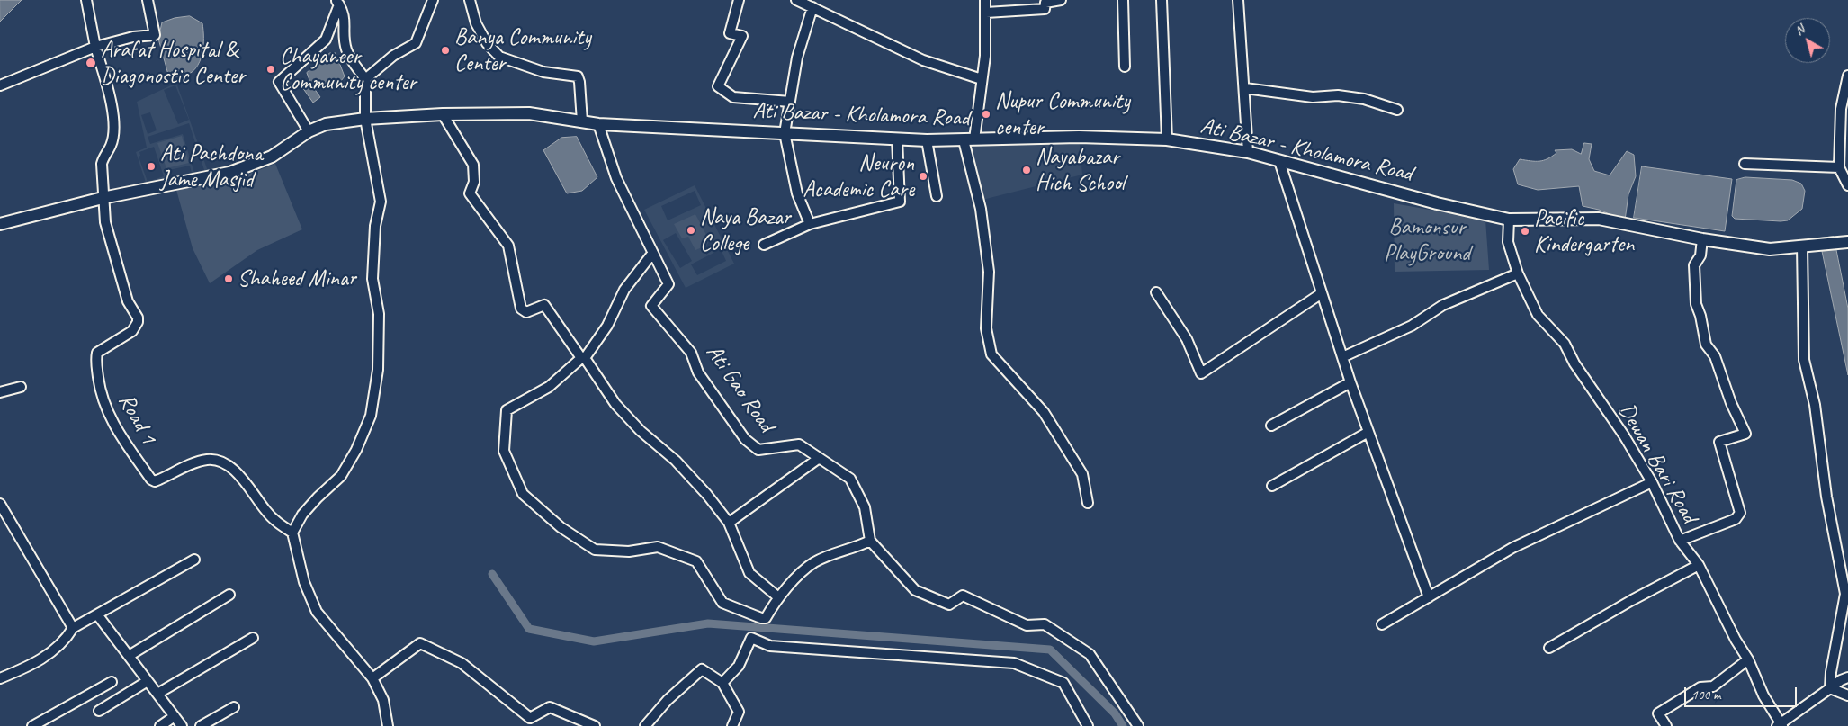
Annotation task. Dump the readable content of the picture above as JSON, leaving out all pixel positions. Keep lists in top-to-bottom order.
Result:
{
  "streets": {
    "main road": ["Ati Bazar - Kholamora Road"],
    "street": ["Ati Gao Road", "Road 1", "Dewan Bari Road"]
  },
  "crossings": [
    ["Ati Bazar - Kholamora Road", "Road 1"],
    ["Ati Bazar - Kholamora Road", "Dewan Bari Road"]
  ],
  "parks": ["Bamonsur PlayGround"],
  "places": [
    "Banya Community Center",
    "Arafat Hospital & Diagonostic Center",
    "Chayaneer Community center",
    "Nupur Community center",
    "Ati Pachdona Jame Masjid",
    "Nayabazar Hich School",
    "Neuron Academic Care",
    "Naya Bazar College",
    "Pacific Kindergarten",
    "Shaheed Minar"
  ],
  "scale_bar": "100 m",
  "north": "top left"
}
